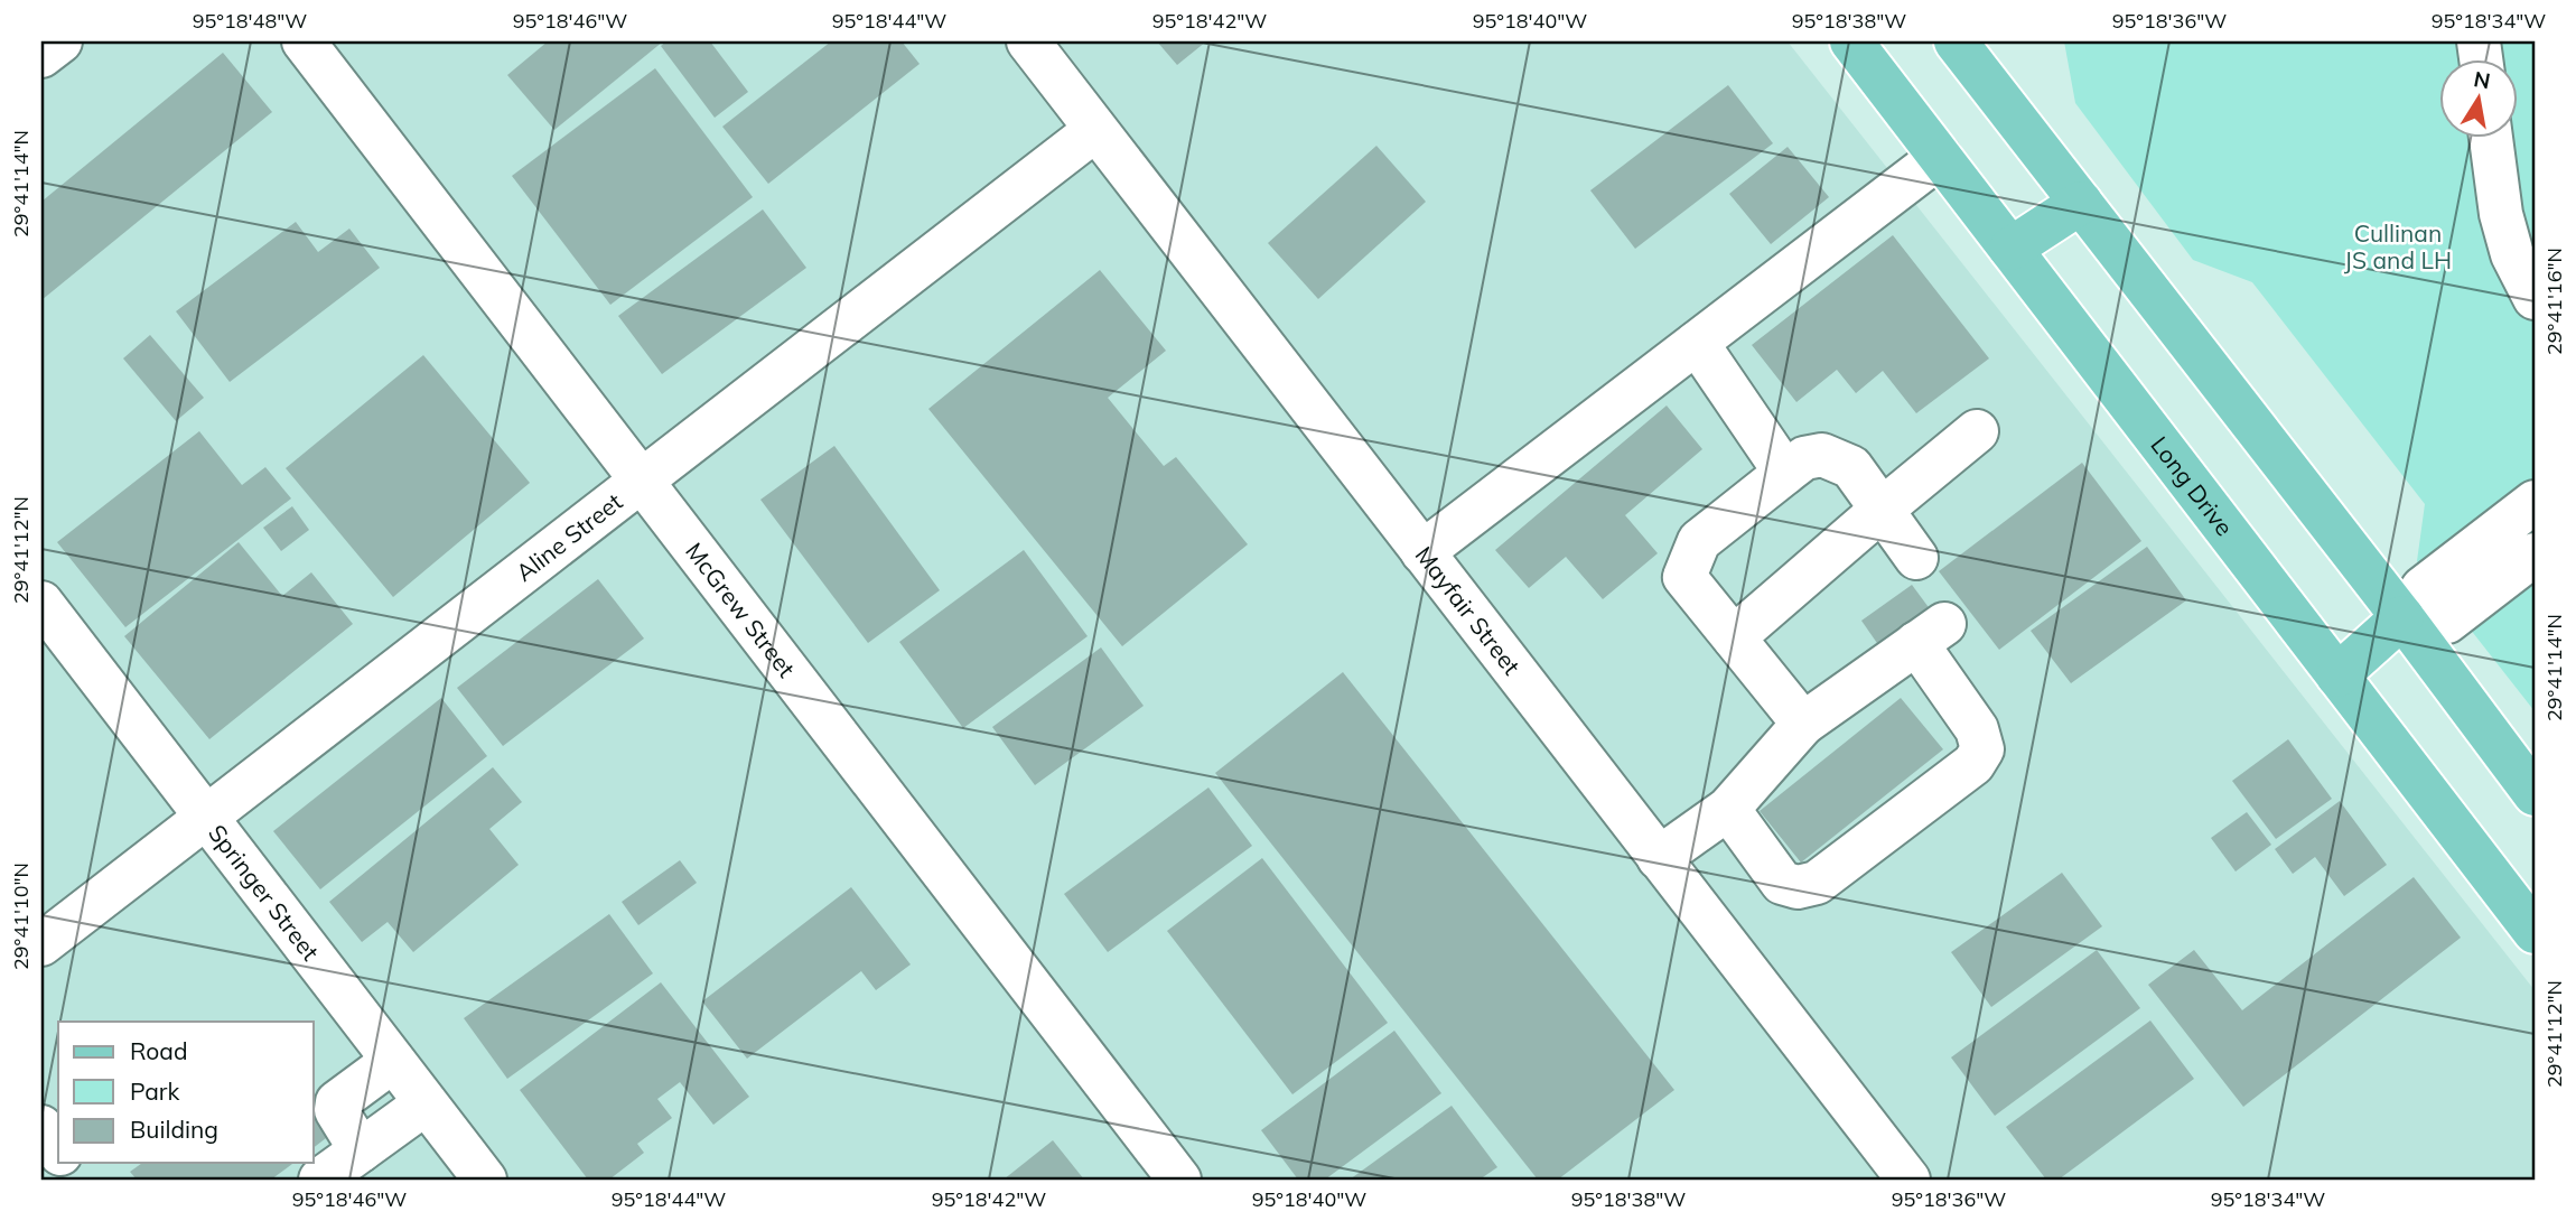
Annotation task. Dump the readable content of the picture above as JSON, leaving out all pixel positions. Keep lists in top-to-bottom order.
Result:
{
  "streets": {
    "main road": ["Long Drive"],
    "street": [
      "Aline Street",
      "McGrew Street",
      "Mayfair Street",
      "Springer Street"
    ]
  },
  "crossings": [
    ["Aline Street", "McGrew Street"],
    ["Aline Street", "Mayfair Street"],
    ["Aline Street", "Springer Street"]
  ],
  "parks": ["Cullinan JS and LH"],
  "legend": ["Road", "Park", "Building"],
  "north": "top",
  "coordinates": [
    "95°18'48\"W",
    "95°18'46\"W",
    "95°18'44\"W",
    "95°18'42\"W",
    "95°18'40\"W",
    "95°18'38\"W",
    "95°18'36\"W",
    "95°18'34\"W",
    "29°41'14\"N",
    "29°41'16\"N",
    "29°41'12\"N",
    "29°41'10\"N"
  ]
}
